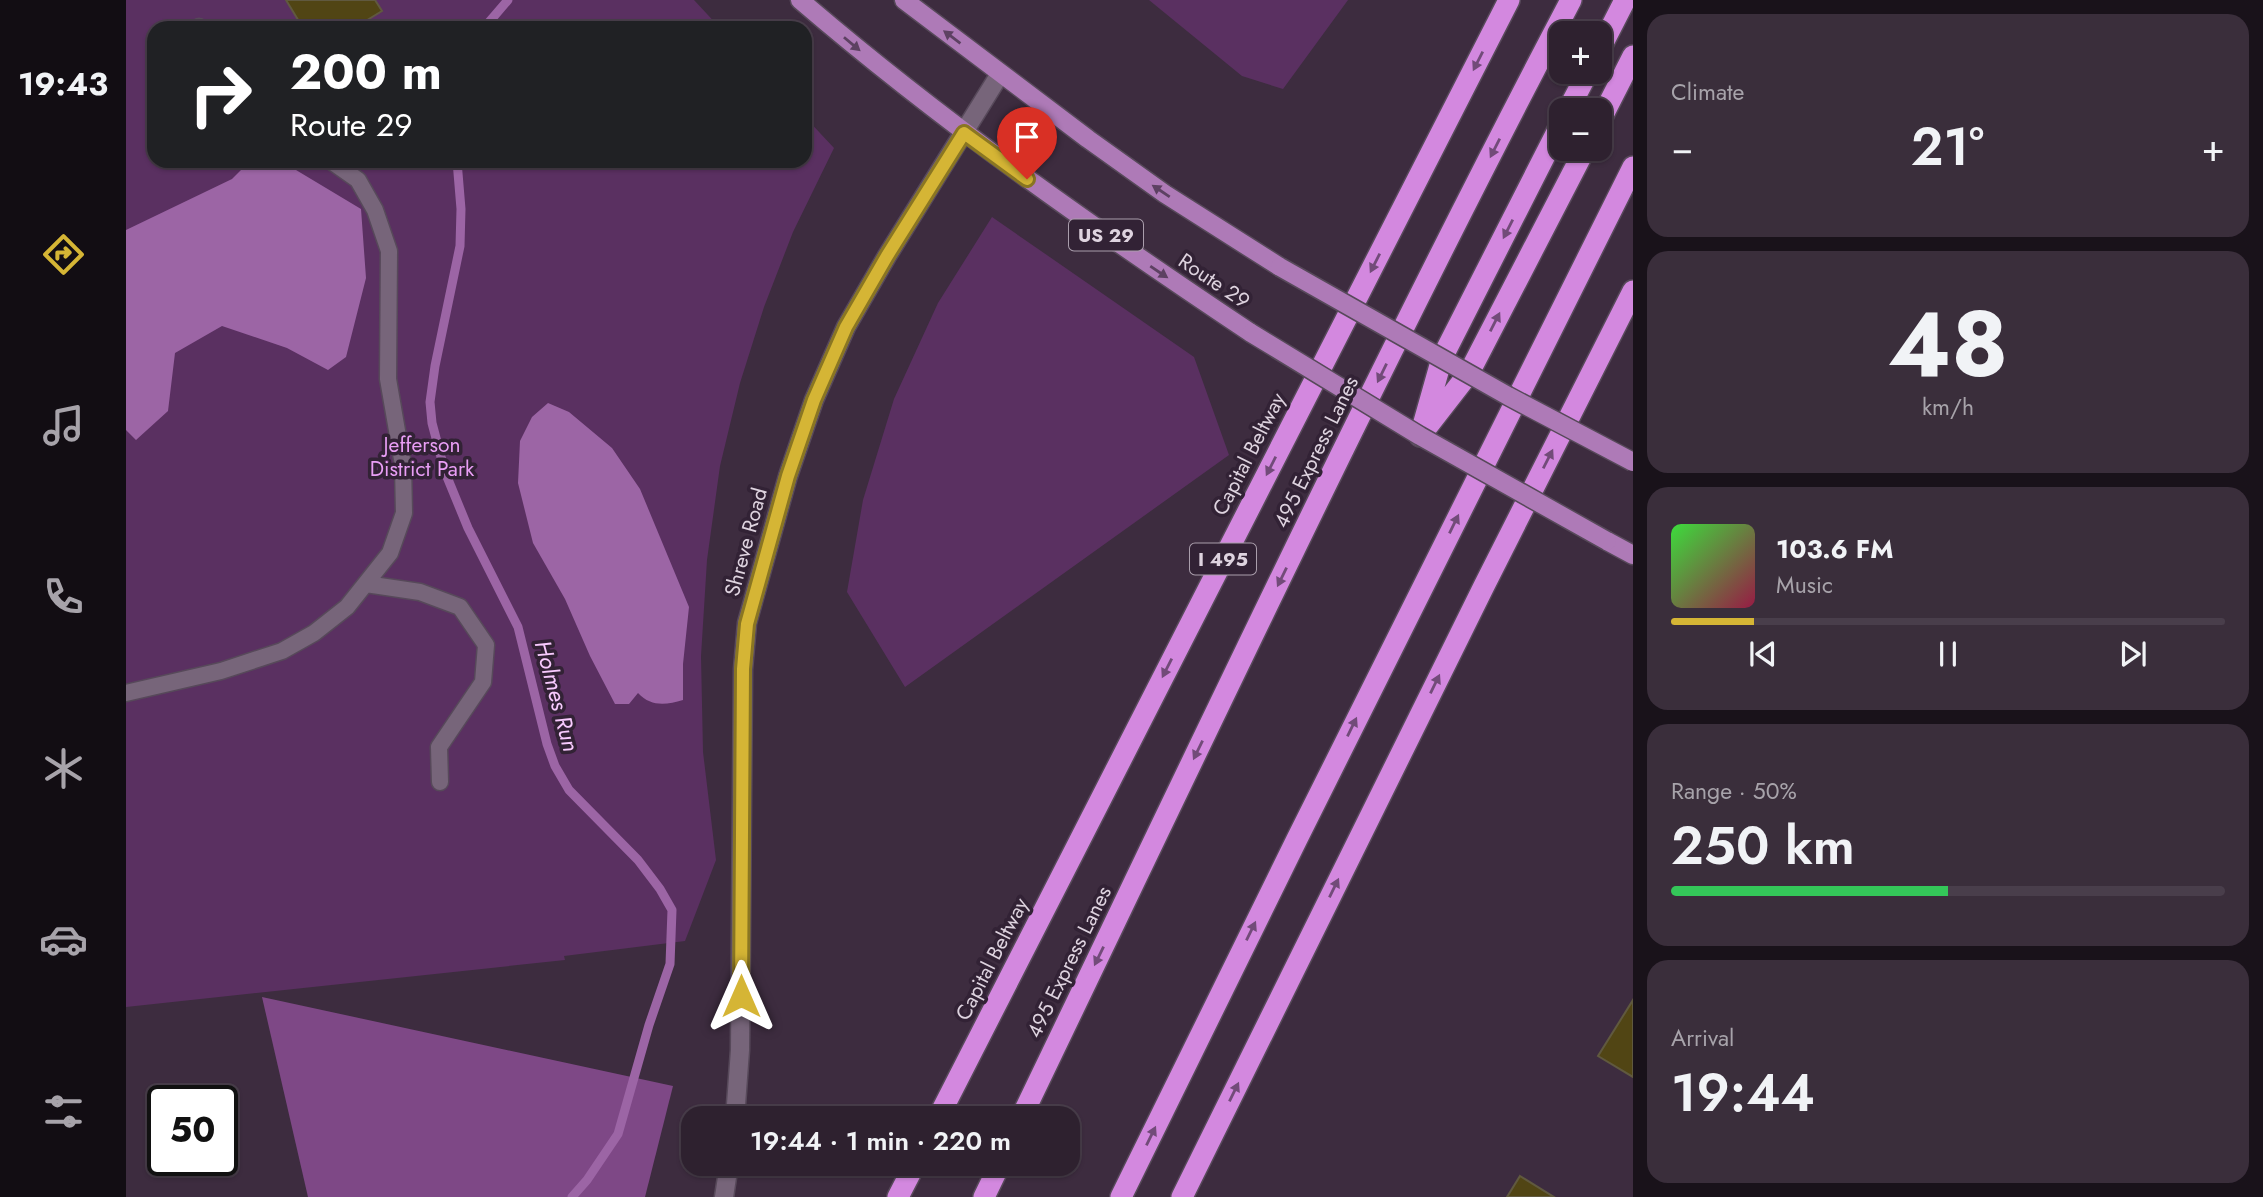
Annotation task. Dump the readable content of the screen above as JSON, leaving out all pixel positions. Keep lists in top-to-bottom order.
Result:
{
  "streets": {
    "highway": ["495 Express Lanes", "Capital Beltway", "I 495"],
    "main road": ["US 29", "Route 29", "Shreve Road"]
  },
  "crossings": [
    ["Route 29", "Shreve Road"]
  ],
  "water": ["Holmes Run"],
  "parks": ["Jefferson District Park"],
  "page": {
    "tabs": "19:43",
    "tile": [
      "Climate",
      ["48", "km/h"],
      ["Range · 50%", "250 km"],
      ["Arrival", "19:44"]
    ],
    "map_buttons": ["+", "−"],
    "turn": ["200 m", "Route 29"],
    "heat": ["−", "21°", "+"],
    "song": ["103.6 FM", "Music"],
    "limit": "50",
    "trip": "19:44 · 1 min · 220 m"
  }
}
